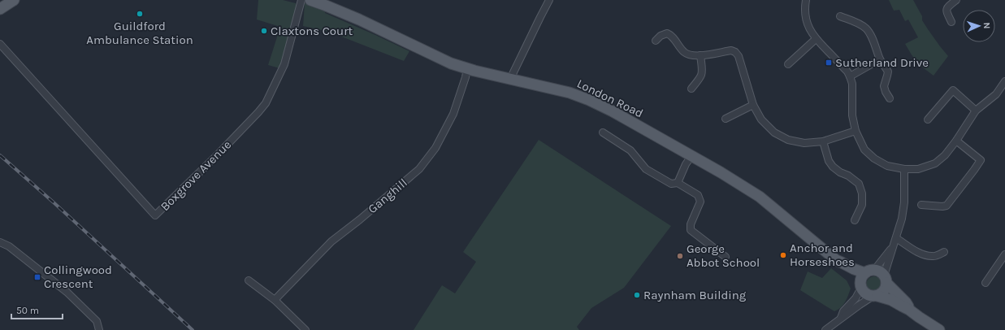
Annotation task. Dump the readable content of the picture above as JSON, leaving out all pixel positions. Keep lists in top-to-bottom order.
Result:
{
  "streets": {
    "main road": ["London Road"],
    "street": ["Boxgrove Avenue", "Ganghill"]
  },
  "crossings": [
    ["London Road", "Ganghill"]
  ],
  "places": {
    "other": [
      "Guildford Ambulance Station",
      "Claxtons Court",
      "Anchor and Horseshoes",
      "George Abbot School",
      "Raynham Building"
    ],
    "transit": ["Sutherland Drive", "Collingwood Crescent"]
  },
  "scale_bar": "50 m",
  "north": "right"
}
